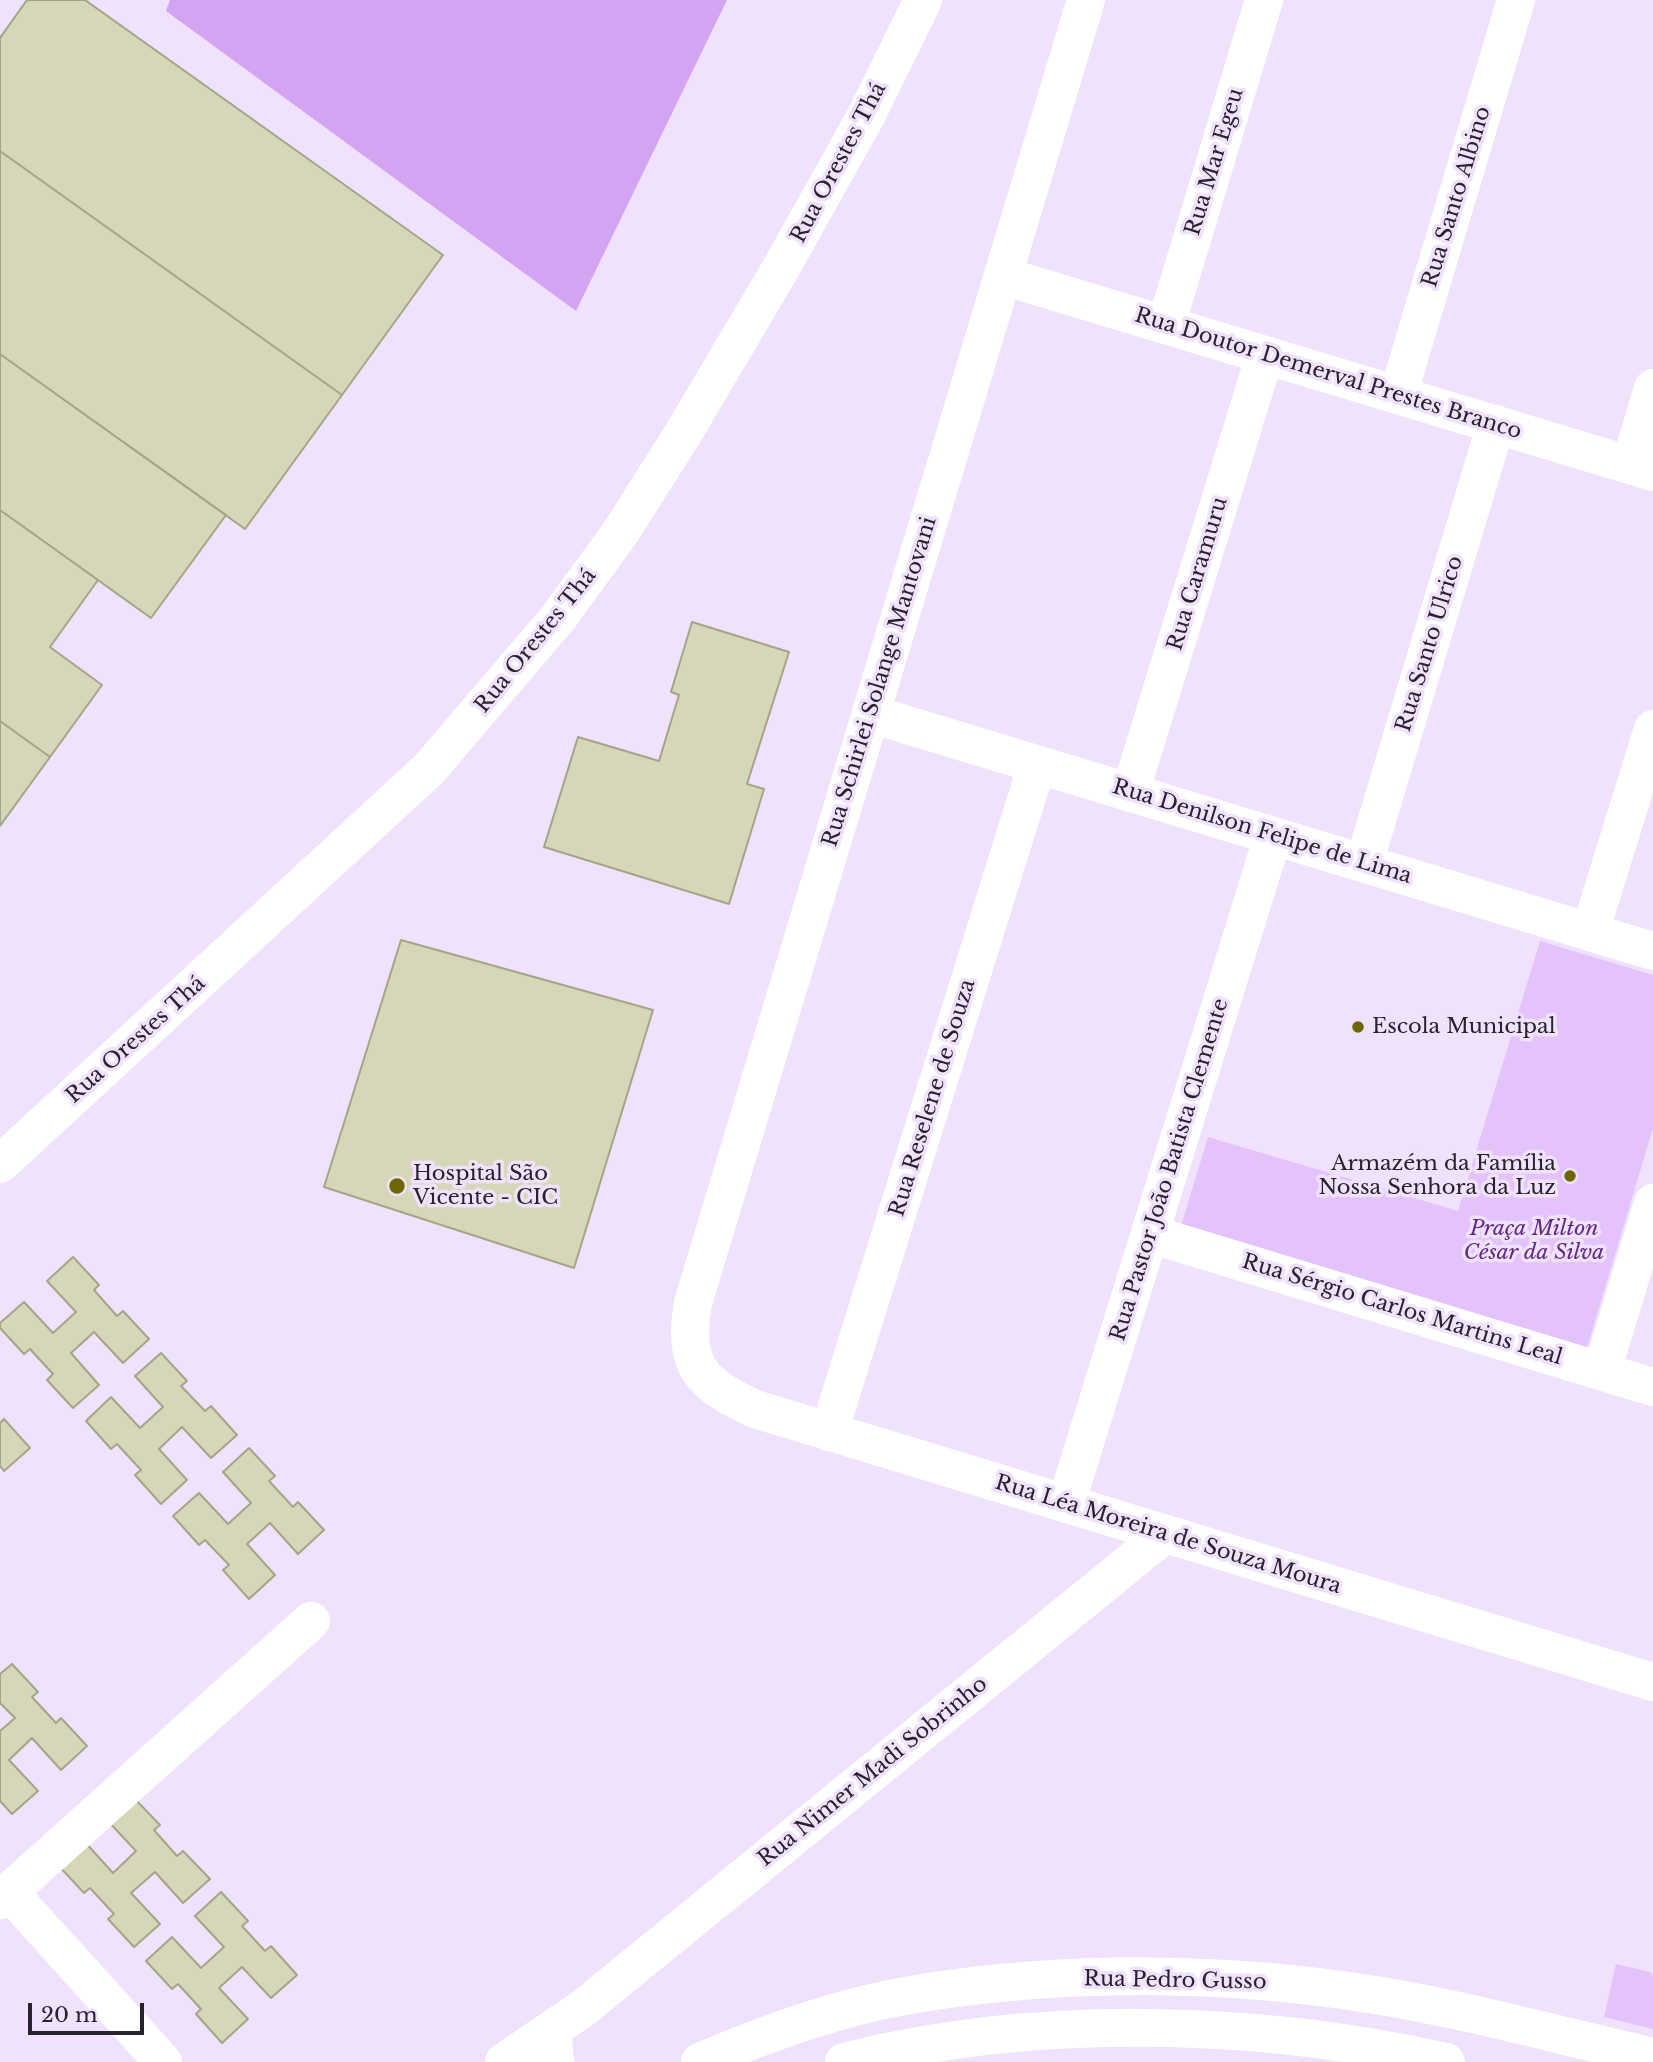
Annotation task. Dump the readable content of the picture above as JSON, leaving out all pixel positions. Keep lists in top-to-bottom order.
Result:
{
  "streets": {
    "street": [
      "Rua Mar Egeu",
      "Rua Orestes Thá",
      "Rua Santo Albino",
      "Rua Doutor Demerval Prestes Branco",
      "Rua Caramuru",
      "Rua Santo Ulrico",
      "Rua Schirlei Solange Mantovani",
      "Rua Denilson Felipe de Lima",
      "Rua Reselene de Souza",
      "Rua Pastor João Batista Clemente",
      "Rua Sérgio Carlos Martins Leal",
      "Rua Léa Moreira de Souza Moura",
      "Rua Nimer Madi Sobrinho",
      "Rua Pedro Gusso"
    ]
  },
  "crossings": [
    ["Rua Mar Egeu", "Rua Doutor Demerval Prestes Branco"],
    ["Rua Santo Albino", "Rua Doutor Demerval Prestes Branco"],
    ["Rua Doutor Demerval Prestes Branco", "Rua Caramuru"],
    ["Rua Doutor Demerval Prestes Branco", "Rua Santo Ulrico"],
    ["Rua Doutor Demerval Prestes Branco", "Rua Schirlei Solange Mantovani"],
    ["Rua Caramuru", "Rua Denilson Felipe de Lima"],
    ["Rua Santo Ulrico", "Rua Denilson Felipe de Lima"],
    ["Rua Schirlei Solange Mantovani", "Rua Denilson Felipe de Lima"],
    ["Rua Schirlei Solange Mantovani", "Rua Léa Moreira de Souza Moura"],
    ["Rua Denilson Felipe de Lima", "Rua Reselene de Souza"],
    ["Rua Denilson Felipe de Lima", "Rua Pastor João Batista Clemente"],
    ["Rua Reselene de Souza", "Rua Léa Moreira de Souza Moura"],
    ["Rua Pastor João Batista Clemente", "Rua Sérgio Carlos Martins Leal"],
    ["Rua Pastor João Batista Clemente", "Rua Léa Moreira de Souza Moura"],
    ["Rua Léa Moreira de Souza Moura", "Rua Nimer Madi Sobrinho"]
  ],
  "parks": ["Praça Milton César da Silva"],
  "places": ["Escola Municipal", "Armazém da Família Nossa Senhora da Luz", "Hospital São Vicente - CIC"],
  "scale_bar": "20 m"
}
